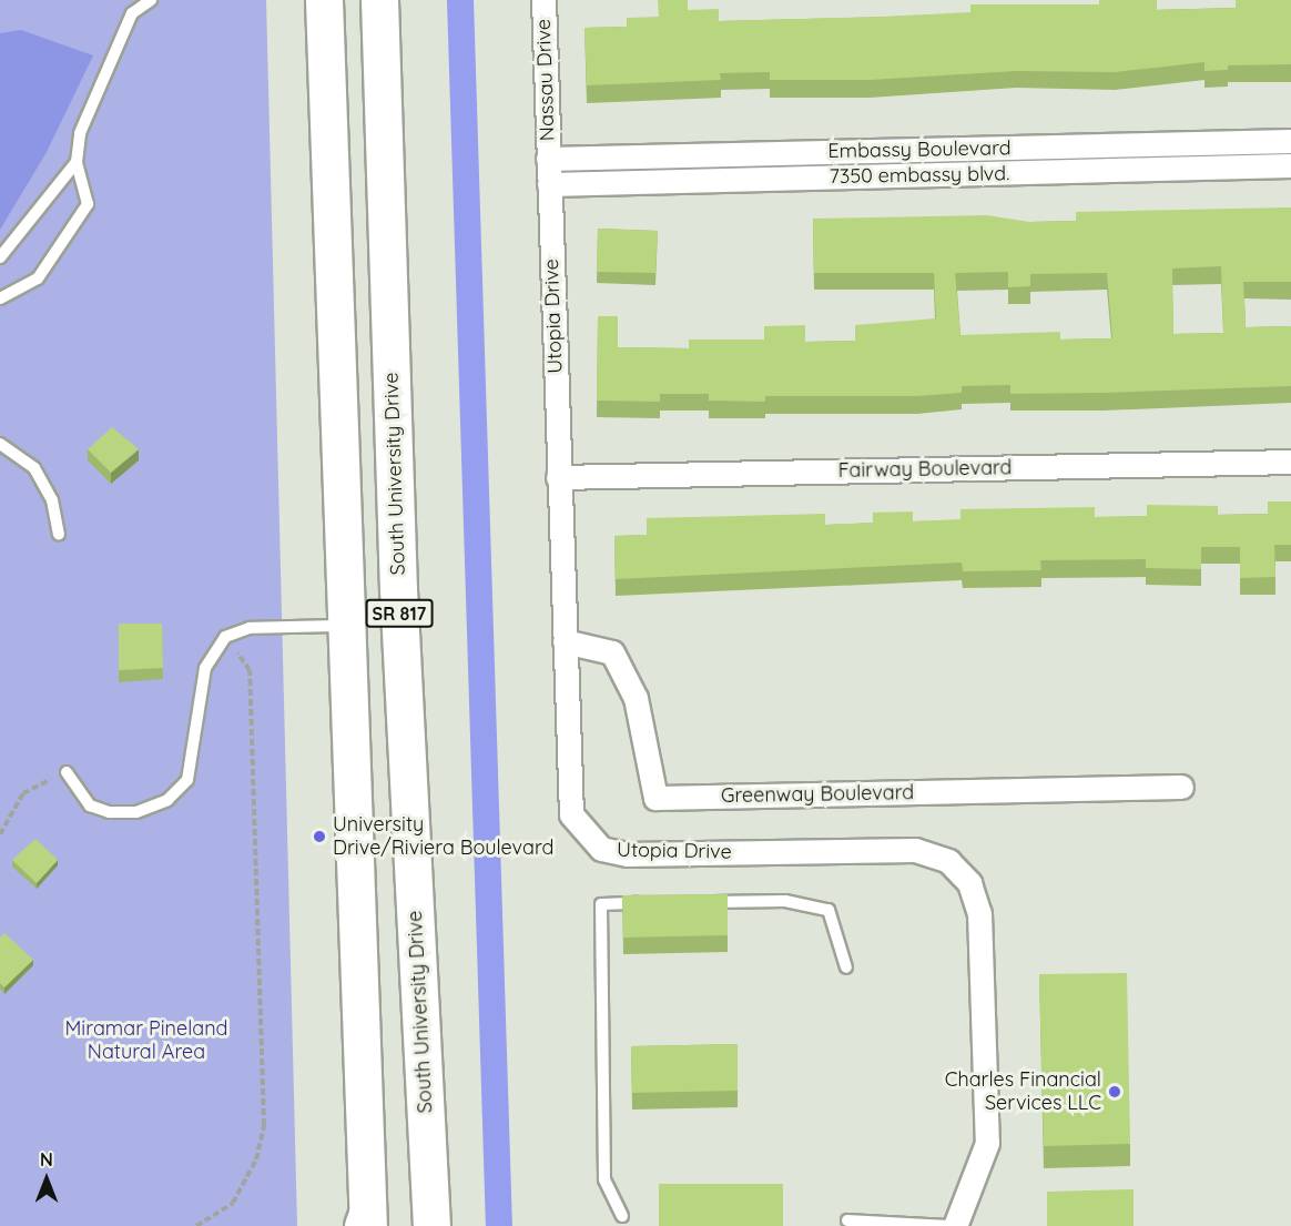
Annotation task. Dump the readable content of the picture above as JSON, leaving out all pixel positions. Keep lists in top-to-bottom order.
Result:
{
  "streets": {
    "main road": ["South University Drive", "SR 817"],
    "street": [
      "Nassau Drive",
      "Embassy Boulevard",
      "7350 embassy blvd.",
      "Utopia Drive",
      "Fairway Boulevard",
      "Greenway Boulevard"
    ]
  },
  "crossings": [
    ["Nassau Drive", "Embassy Boulevard"],
    ["Nassau Drive", "Utopia Drive"],
    ["Embassy Boulevard", "Utopia Drive"],
    ["7350 embassy blvd.", "Utopia Drive"],
    ["Utopia Drive", "Fairway Boulevard"],
    ["Utopia Drive", "Greenway Boulevard"]
  ],
  "parks": ["Miramar Pineland Natural Area"],
  "places": ["University Drive/Riviera Boulevard", "Charles Financial Services LLC"],
  "north": "top"
}
